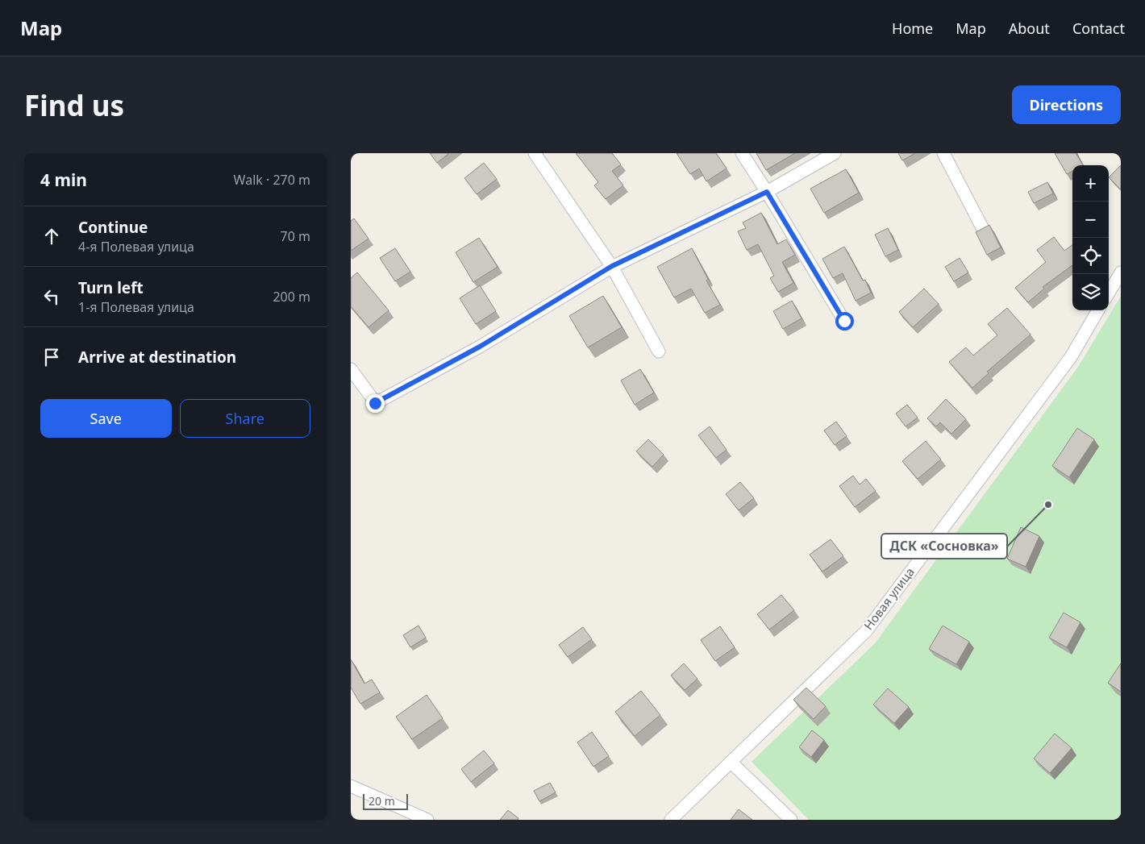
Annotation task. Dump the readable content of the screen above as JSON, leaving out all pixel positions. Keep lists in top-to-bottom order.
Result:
{
  "streets": {
    "street": ["Новая улица"]
  },
  "places": ["ДСК «Сосновка»"],
  "scale_bar": "20 m",
  "page": {
    "header": "Map",
    "nav": [
      "Home",
      "Map",
      "About",
      "Contact"
    ],
    "buttons": [
      "Directions",
      ["Save", "Share"]
    ],
    "title": "Find us",
    "heading": ["4 min", "Walk · 270 m"],
    "map_buttons": ["+", "−"],
    "list": [
      ["Continue", "4-я Полевая улица", "70 m"],
      ["Turn left", "1-я Полевая улица", "200 m"],
      "Arrive at destination"
    ],
    "scale": "20 m"
  }
}
